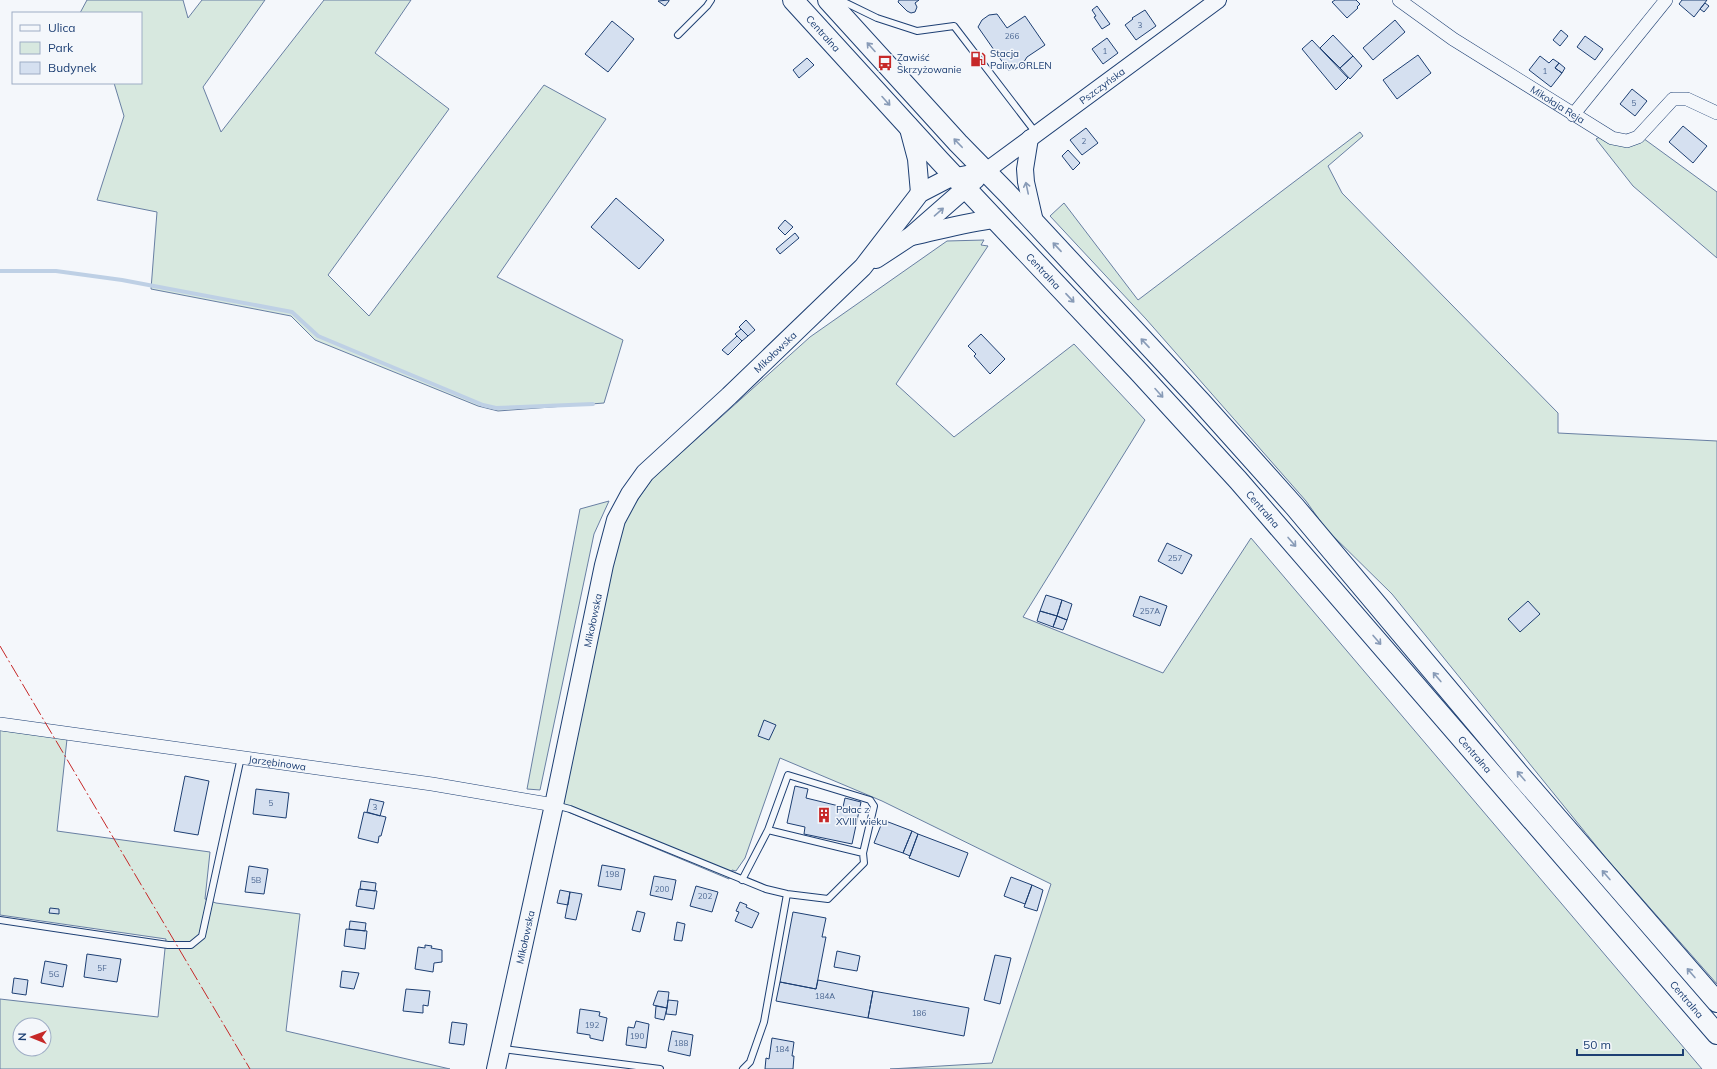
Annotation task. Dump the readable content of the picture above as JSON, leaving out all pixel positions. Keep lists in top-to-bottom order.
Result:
{
  "streets": {
    "main road": ["Centralna", "Mikołowska"],
    "street": ["Pszczyńska", "Mikołaja Reja", "Jarzębinowa"]
  },
  "crossings": [
    ["Centralna", "Pszczyńska"],
    ["Centralna", "Mikołowska"],
    ["Pszczyńska", "Mikołowska"],
    ["Mikołowska", "Jarzębinowa"]
  ],
  "places": {
    "fuel station": ["Stacja Paliw ORLEN"],
    "bus stop": ["Zawiść Skrzyżowanie"],
    "building": ["Pałac z XVIII wieku"]
  },
  "house_numbers": [
    "3",
    "266",
    "1",
    "1",
    "5",
    "2",
    "257",
    "257A",
    "5",
    "3",
    "198",
    "5B",
    "200",
    "202",
    "5F",
    "5G",
    "184A",
    "186",
    "192",
    "190",
    "188",
    "184"
  ],
  "legend": ["Ulica", "Park", "Budynek"],
  "scale_bar": "50 m",
  "north": "left"
}
